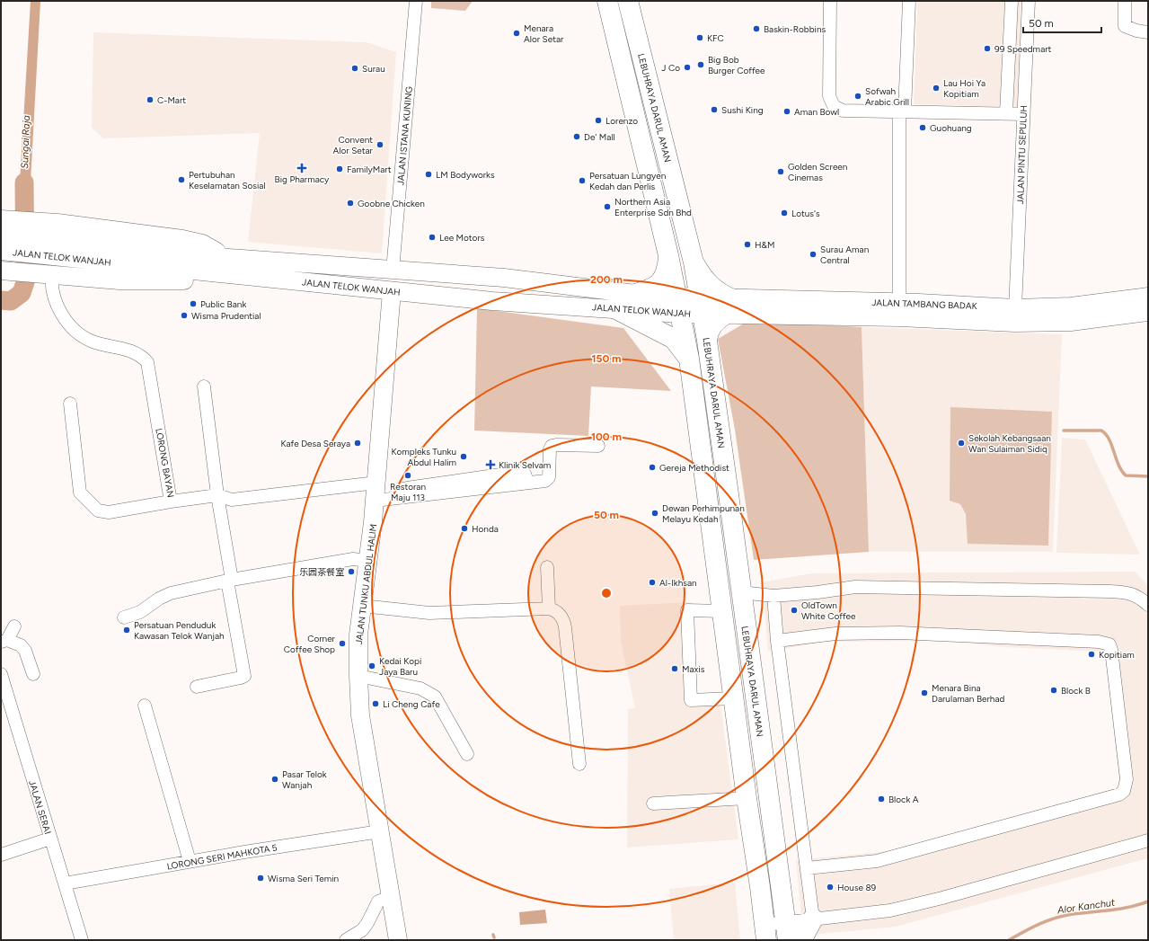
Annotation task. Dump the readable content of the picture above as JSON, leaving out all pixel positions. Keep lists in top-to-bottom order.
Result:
{
  "streets": {
    "main road": [
      "LEBUHRAYA DARUL AMAN",
      "JALAN TELOK WANJAH",
      "JALAN TAMBANG BADAK",
      "JALAN TUNKU ABDUL HALIM"
    ],
    "street": [
      "JALAN ISTANA KUNING",
      "JALAN PINTU SEPULUH",
      "LORONG BAYAN",
      "JALAN SERAI",
      "LORONG SERI MAHKOTA 5"
    ]
  },
  "crossings": [
    ["LEBUHRAYA DARUL AMAN", "JALAN TELOK WANJAH"],
    ["LEBUHRAYA DARUL AMAN", "JALAN TAMBANG BADAK"],
    ["JALAN ISTANA KUNING", "JALAN TELOK WANJAH"],
    ["JALAN PINTU SEPULUH", "JALAN TAMBANG BADAK"],
    ["JALAN TELOK WANJAH", "JALAN TAMBANG BADAK"],
    ["JALAN TELOK WANJAH", "JALAN TUNKU ABDUL HALIM"],
    ["LORONG BAYAN", "JALAN TUNKU ABDUL HALIM"],
    ["JALAN TUNKU ABDUL HALIM", "LORONG SERI MAHKOTA 5"],
    ["JALAN SERAI", "LORONG SERI MAHKOTA 5"]
  ],
  "water": ["Sungai Raja", "Alor Kanchut"],
  "places": {
    "other": [
      "Baskin-Robbins",
      "Menara Alor Setar",
      "KFC",
      "99 Speedmart",
      "Big Bob Burger Coffee",
      "J Co",
      "Surau",
      "Lau Hoi Ya Kopitiam",
      "Sofwah Arabic Grill",
      "C-Mart",
      "Sushi King",
      "Aman Bowl",
      "Lorenzo",
      "Guohuang",
      "De' Mall",
      "Convent Alor Setar",
      "FamilyMart",
      "Golden Screen Cinemas",
      "LM Bodyworks",
      "Pertubuhan Keselamatan Sosial",
      "Persatuan Lungyen Kedah dan Perlis",
      "Goobne Chicken",
      "Northern Asia Enterprise Sdn Bhd",
      "Lotus's",
      "Lee Motors",
      "H&M",
      "Surau Aman Central",
      "Public Bank",
      "Wisma Prudential",
      "Kafe Desa Seraya",
      "Sekolah Kebangsaan Wan Sulaiman Sidiq",
      "Kompleks Tunku Abdul Halim",
      "Gereja Methodist",
      "Restoran Maju 113",
      "Dewan Perhimpunan Melayu Kedah",
      "Honda",
      "乐园茶餐室",
      "Al-Ikhsan",
      "OldTown White Coffee",
      "Persatuan Penduduk Kawasan Telok Wanjah",
      "Corner Coffee Shop",
      "Kopitiam",
      "Kedai Kopi Jaya Baru",
      "Maxis",
      "Block B",
      "Menara Bina Darulaman Berhad",
      "Li Cheng Cafe",
      "Pasar Telok Wanjah",
      "Block A",
      "Wisma Seri Temin",
      "House 89"
    ],
    "health": ["Big Pharmacy", "Klinik Selvam"]
  },
  "scale_bar": "50 m",
  "rings": [
    "200 m",
    "150 m",
    "100 m",
    "50 m"
  ]
}
